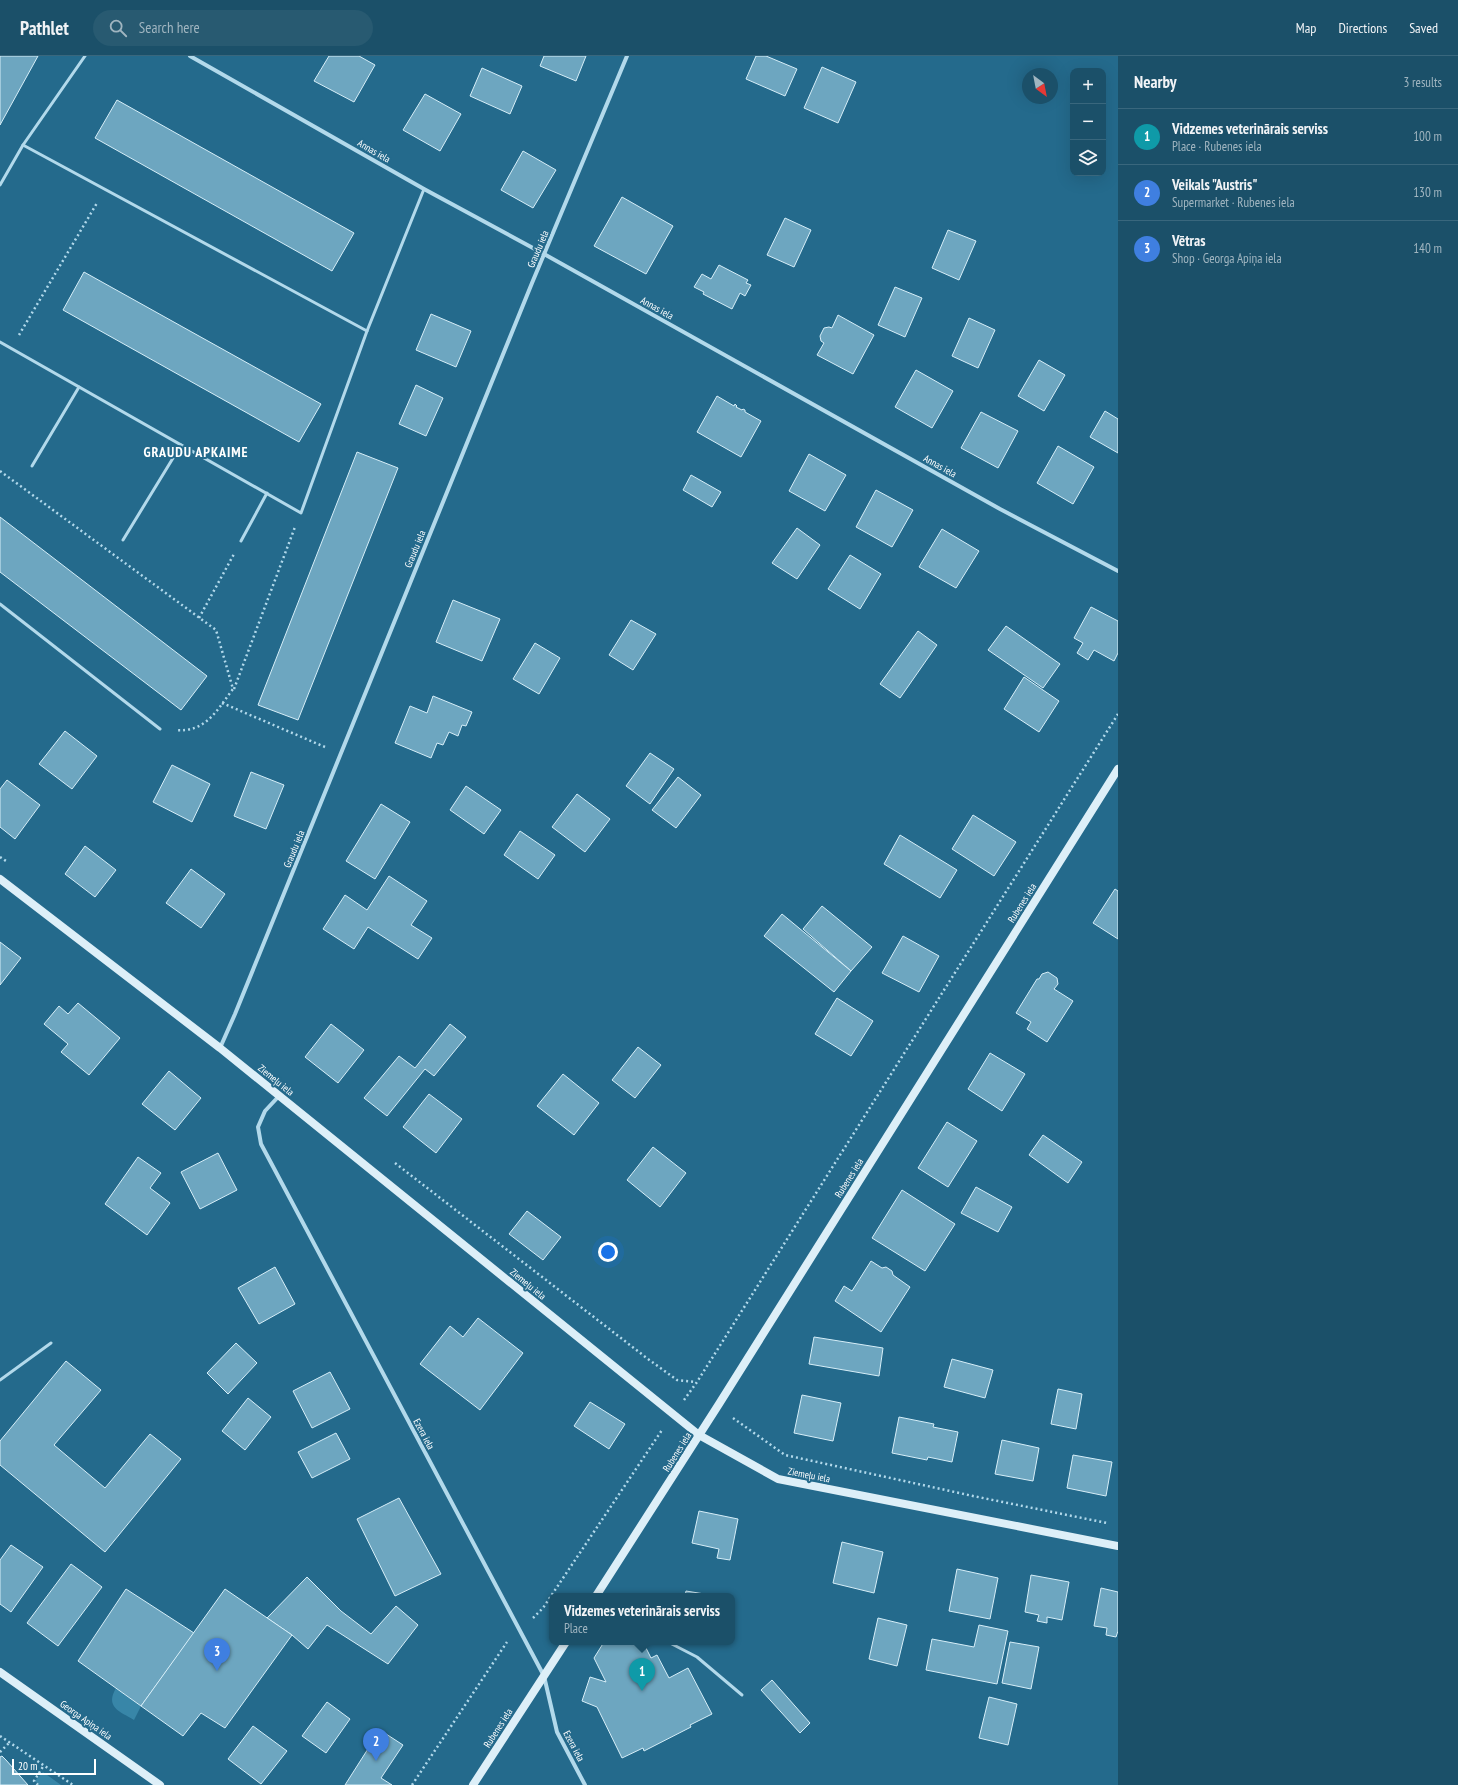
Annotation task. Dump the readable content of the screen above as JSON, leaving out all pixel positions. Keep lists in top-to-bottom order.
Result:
{
  "streets": {
    "street": [
      "Annas iela",
      "Graudu iela",
      "Rubenes iela",
      "Ziemeļu iela",
      "Ezera iela",
      "Georga Apiņa iela"
    ]
  },
  "crossings": [
    ["Annas iela", "Graudu iela"],
    ["Graudu iela", "Ziemeļu iela"],
    ["Rubenes iela", "Ziemeļu iela"],
    ["Rubenes iela", "Ezera iela"],
    ["Ziemeļu iela", "Ezera iela"]
  ],
  "districts": ["GRAUDU APKAIME"],
  "scale_bar": "20 m",
  "north": "bottom right",
  "page": {
    "header": "Pathlet",
    "search": "Search here",
    "nav": ["Map", "Directions", "Saved"],
    "heading": ["Nearby", "3 results"],
    "map_buttons": ["+", "−"],
    "list": [
      {
        "mark": "1",
        "name": "Vidzemes veterinārais serviss",
        "note": "Place · Rubenes iela",
        "value": "100 m"
      },
      {
        "mark": "2",
        "name": "Veikals \"Austris\"",
        "note": "Supermarket · Rubenes iela",
        "value": "130 m"
      },
      {
        "mark": "3",
        "name": "Vētras",
        "note": "Shop · Georga Apiņa iela",
        "value": "140 m"
      }
    ],
    "popup": ["Vidzemes veterinārais serviss", "Place"],
    "pins": ["3", "1", "2"],
    "scale": "20 m"
  }
}
